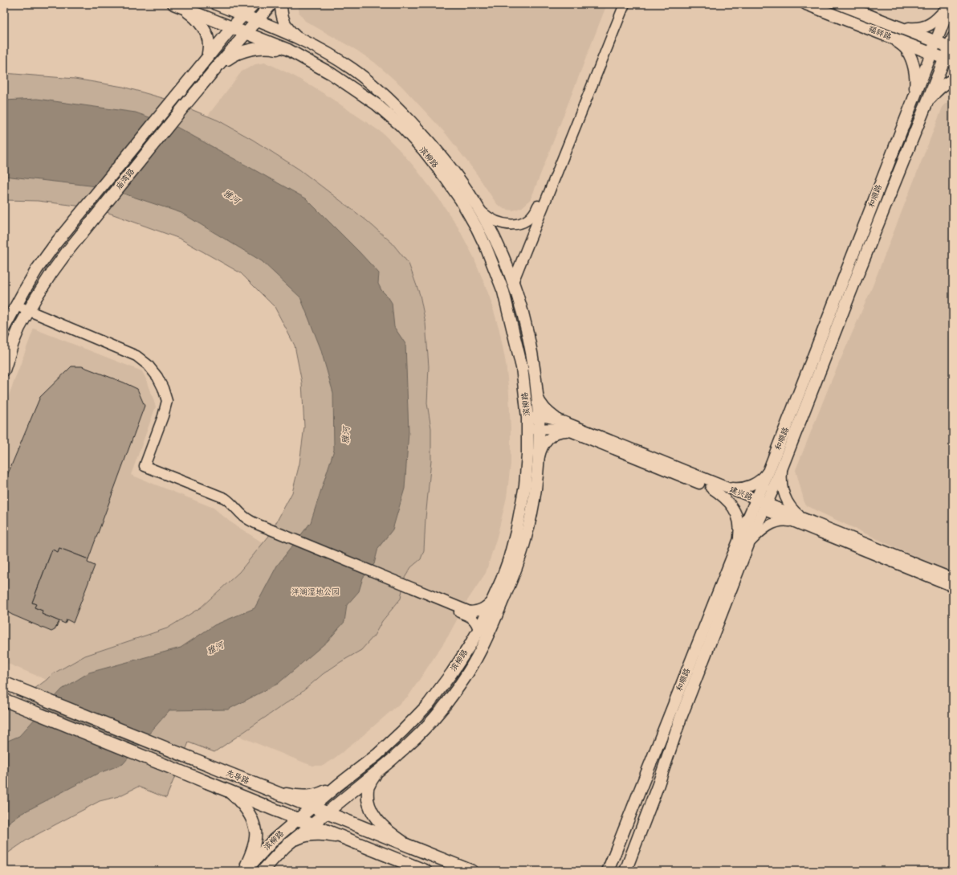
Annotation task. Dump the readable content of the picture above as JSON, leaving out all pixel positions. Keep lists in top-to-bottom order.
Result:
{
  "streets": {
    "main road": [
      "福祥路",
      "滨柳路",
      "庙湾路",
      "和顺路",
      "先导路"
    ],
    "street": ["建兴路"]
  },
  "crossings": [
    ["福祥路", "和顺路"],
    ["滨柳路", "庙湾路"],
    ["滨柳路", "建兴路"],
    ["滨柳路", "先导路"],
    ["和顺路", "建兴路"]
  ],
  "water": ["雅河"],
  "parks": ["洋湖湿地公园"]
}
